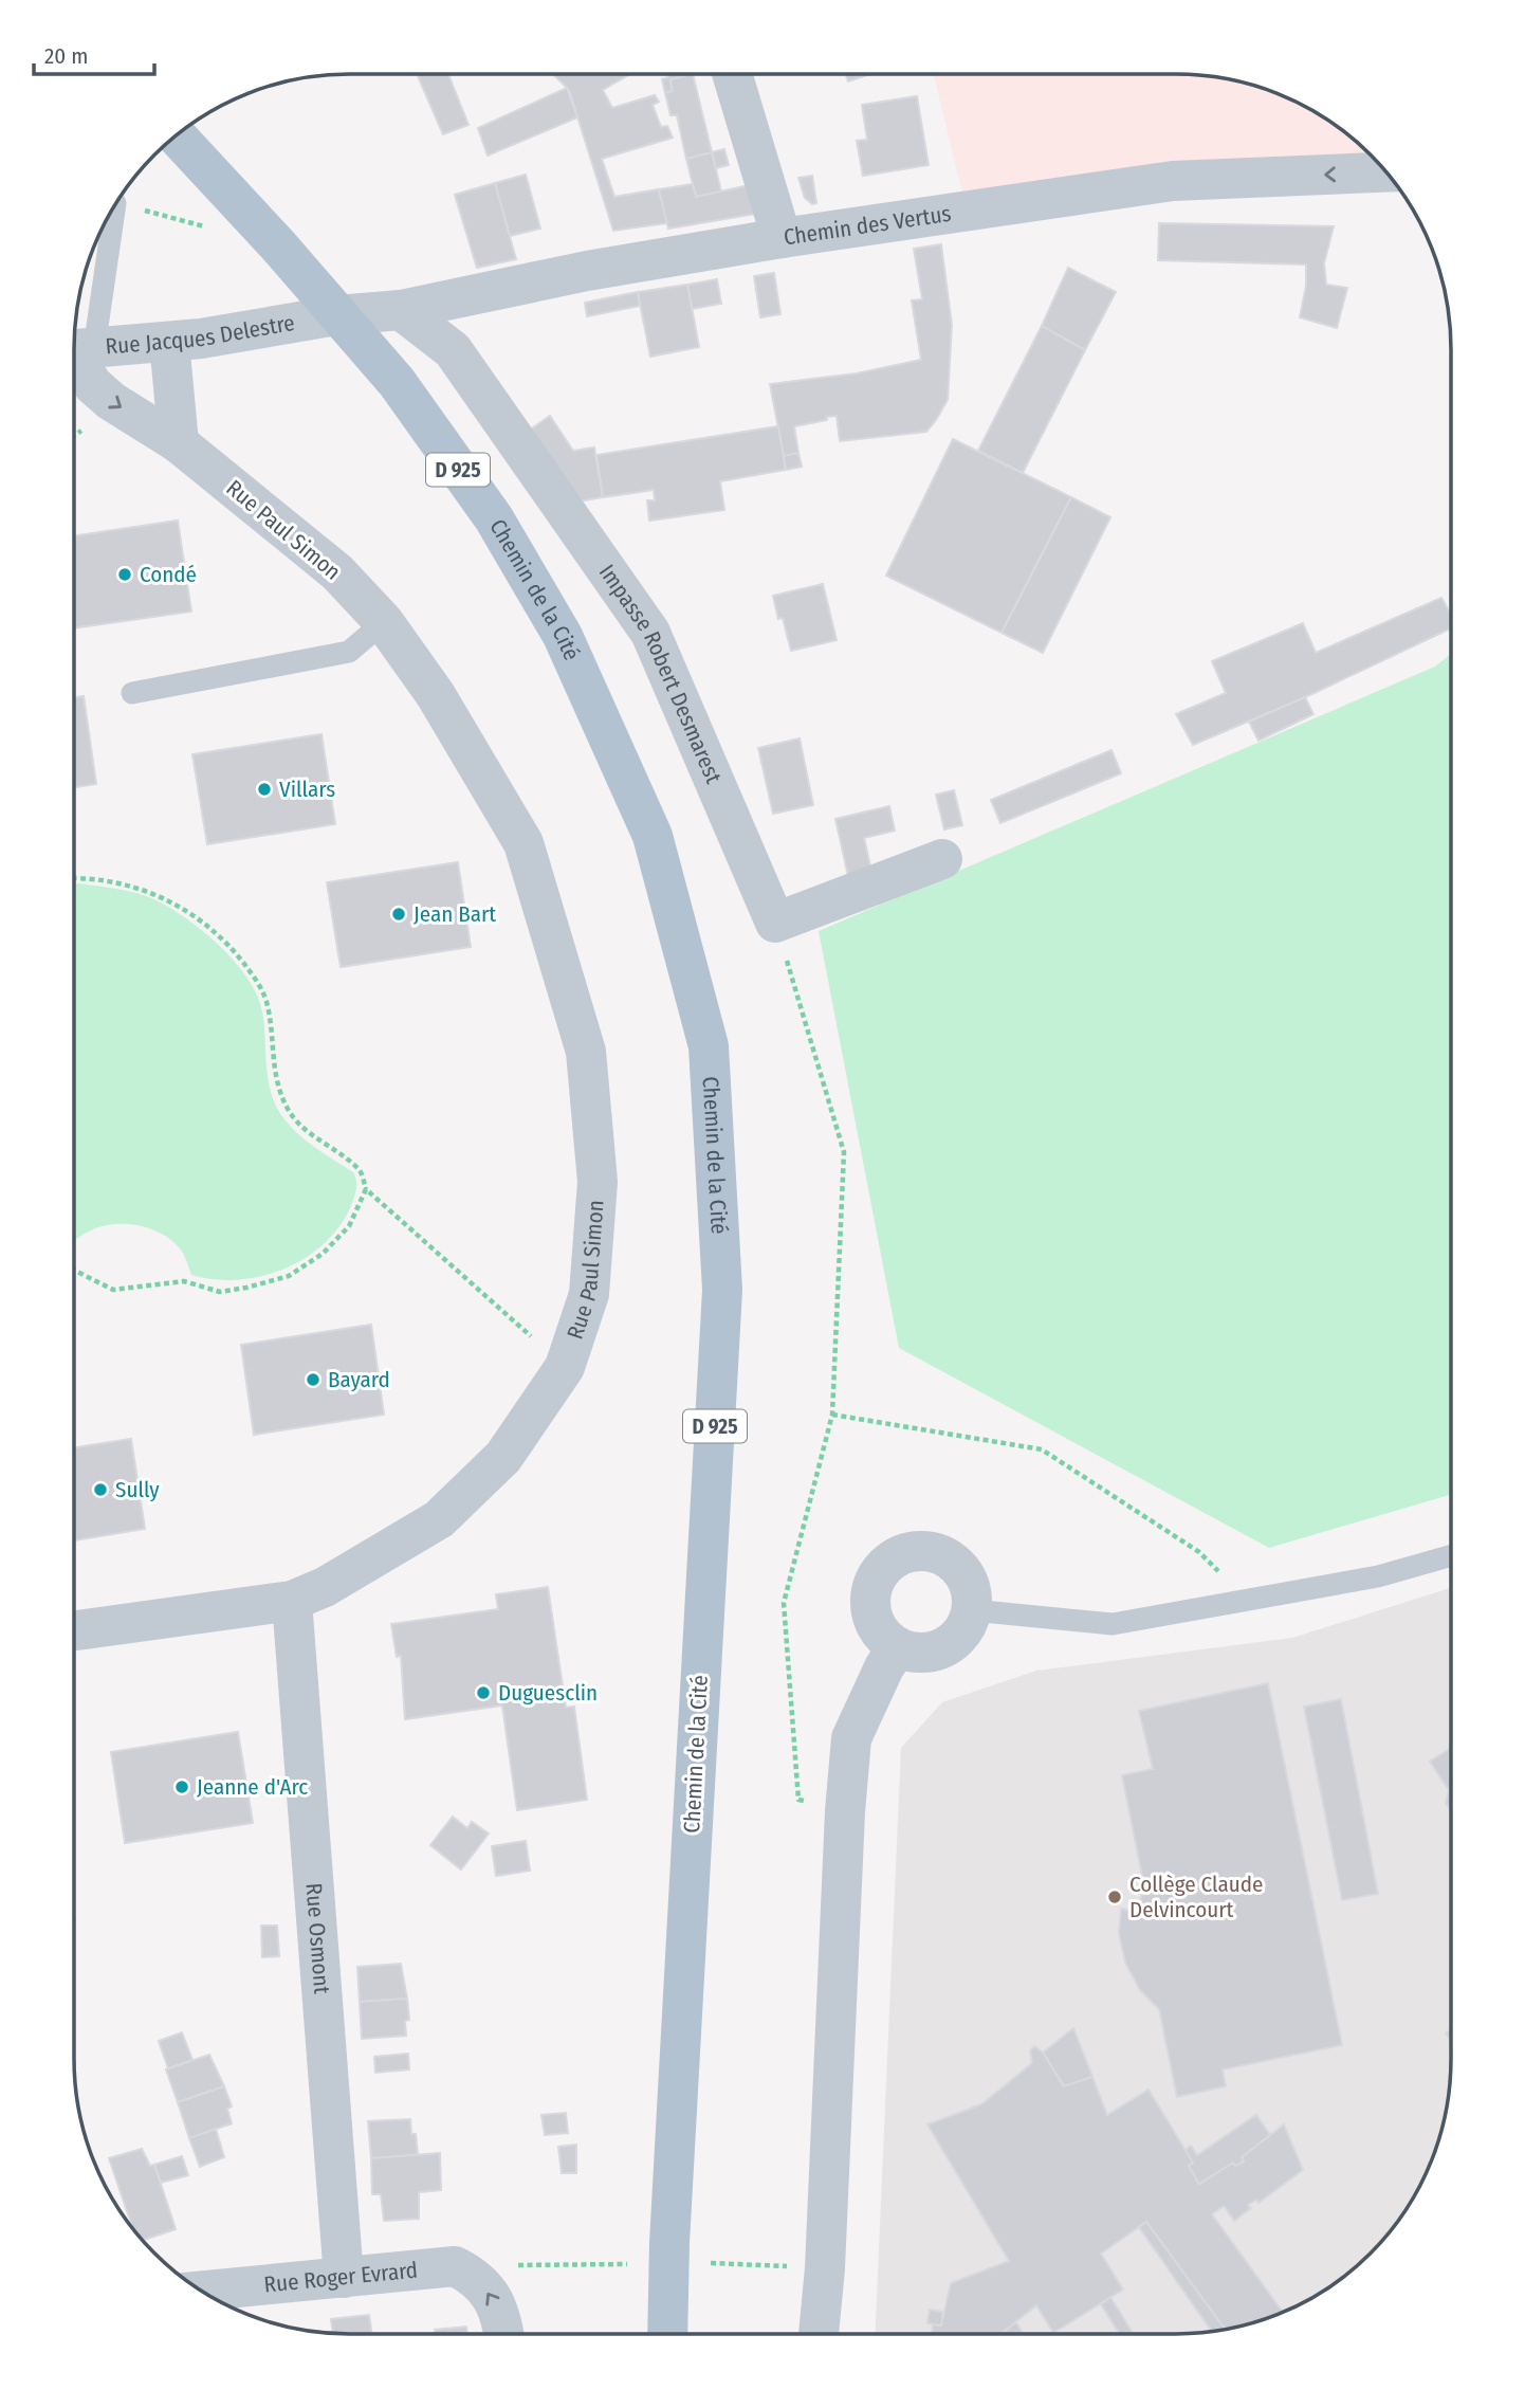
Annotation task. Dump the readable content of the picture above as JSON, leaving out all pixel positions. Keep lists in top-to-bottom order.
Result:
{
  "streets": {
    "main road": ["D 925", "Chemin de la Cité"],
    "street": [
      "Chemin des Vertus",
      "Rue Jacques Delestre",
      "Rue Paul Simon",
      "Impasse Robert Desmarest",
      "Rue Osmont",
      "Rue Roger Evrard"
    ]
  },
  "crossings": [
    ["Chemin des Vertus", "Rue Jacques Delestre"],
    ["Chemin des Vertus", "Chemin de la Cité"],
    ["Chemin des Vertus", "Impasse Robert Desmarest"],
    ["Rue Jacques Delestre", "Rue Paul Simon"],
    ["Rue Jacques Delestre", "Chemin de la Cité"],
    ["Rue Paul Simon", "Rue Osmont"],
    ["Rue Osmont", "Rue Roger Evrard"]
  ],
  "one_way": ["Chemin des Vertus"],
  "places": [
    "Condé",
    "Villars",
    "Jean Bart",
    "Bayard",
    "Sully",
    "Duguesclin",
    "Jeanne d'Arc",
    "Collège Claude Delvincourt"
  ],
  "scale_bar": "20 m"
}
